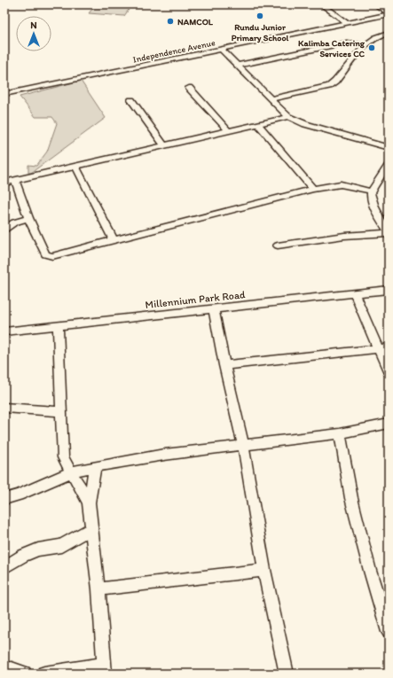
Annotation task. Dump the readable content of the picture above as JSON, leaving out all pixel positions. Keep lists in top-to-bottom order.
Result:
{
  "streets": {
    "street": ["Independence Avenue", "Millennium Park Road"]
  },
  "places": ["Rundu Junior Primary School", "NAMCOL", "Kalimba Catering Services CC"],
  "north": "top"
}
